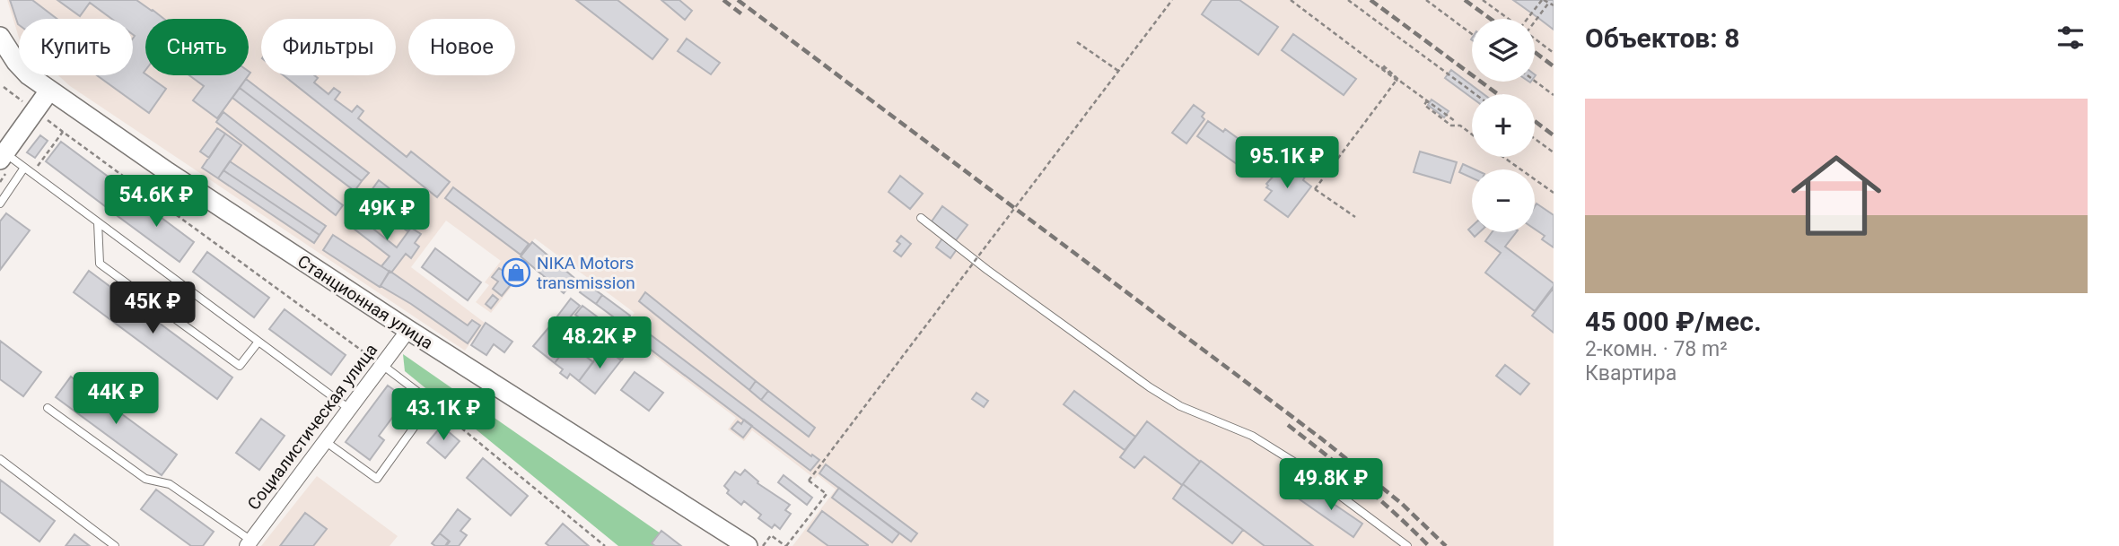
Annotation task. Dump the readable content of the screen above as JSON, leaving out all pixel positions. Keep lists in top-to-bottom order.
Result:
{
  "streets": {
    "main road": ["Станционная улица"],
    "street": ["Социалистическая улица"]
  },
  "crossings": [
    ["Станционная улица", "Социалистическая улица"]
  ],
  "places": {
    "shop": ["NIKA Motors transmission"]
  },
  "page": {
    "heading": "Объектов: 8",
    "map_buttons": ["+", "−"],
    "chip": [
      "Купить",
      "Снять",
      "Фильтры",
      "Новое"
    ],
    "list": [
      {
        "name": "45 000 ₽/мес.",
        "note": "2-комн. · 78 m² · Квартира"
      }
    ],
    "price": [
      "95.1K ₽",
      "54.6K ₽",
      "49K ₽",
      "45K ₽",
      "48.2K ₽",
      "44K ₽",
      "43.1K ₽",
      "49.8K ₽"
    ]
  }
}
